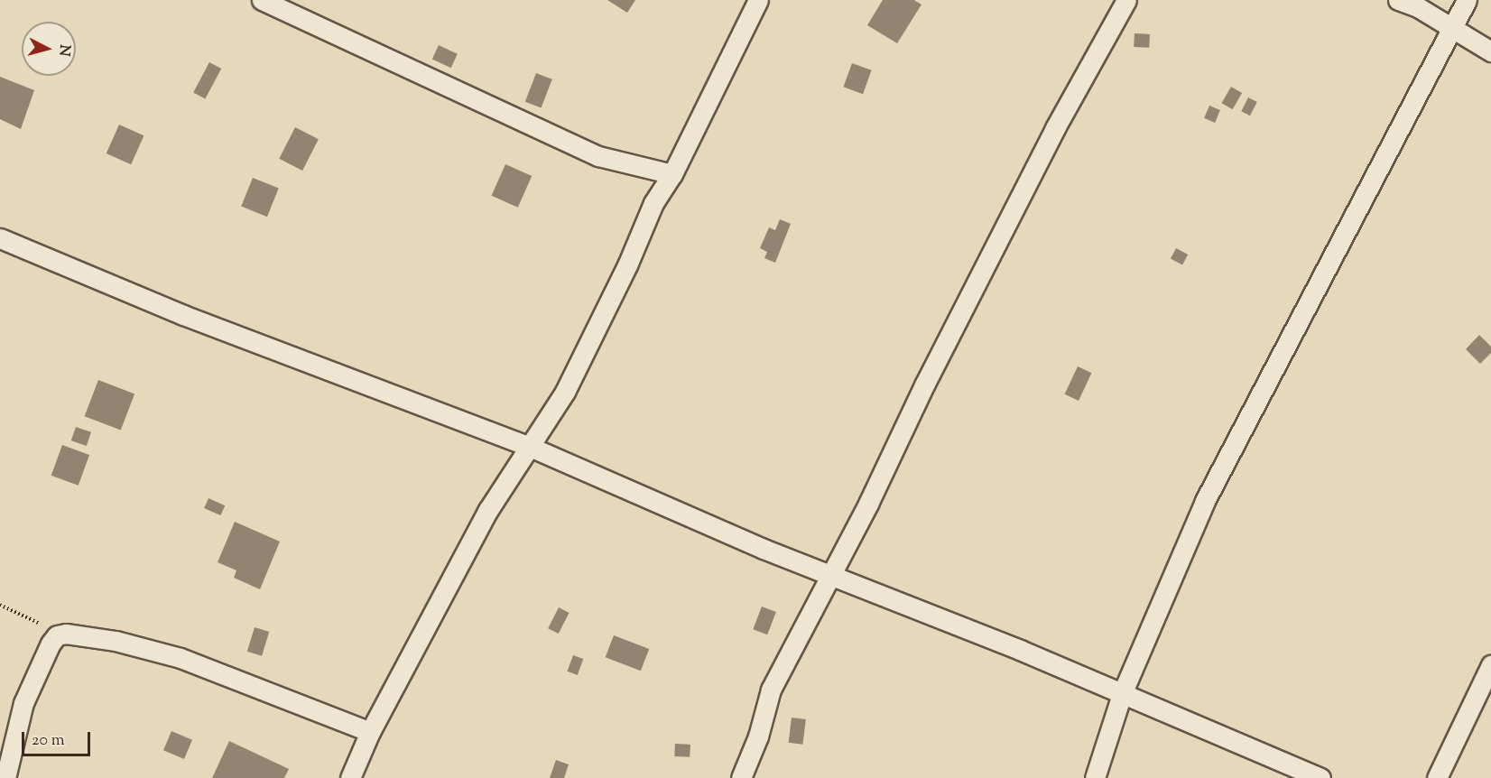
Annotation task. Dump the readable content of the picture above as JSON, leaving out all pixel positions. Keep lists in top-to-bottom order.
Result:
{
  "scale_bar": "20 m",
  "north": "right"
}
